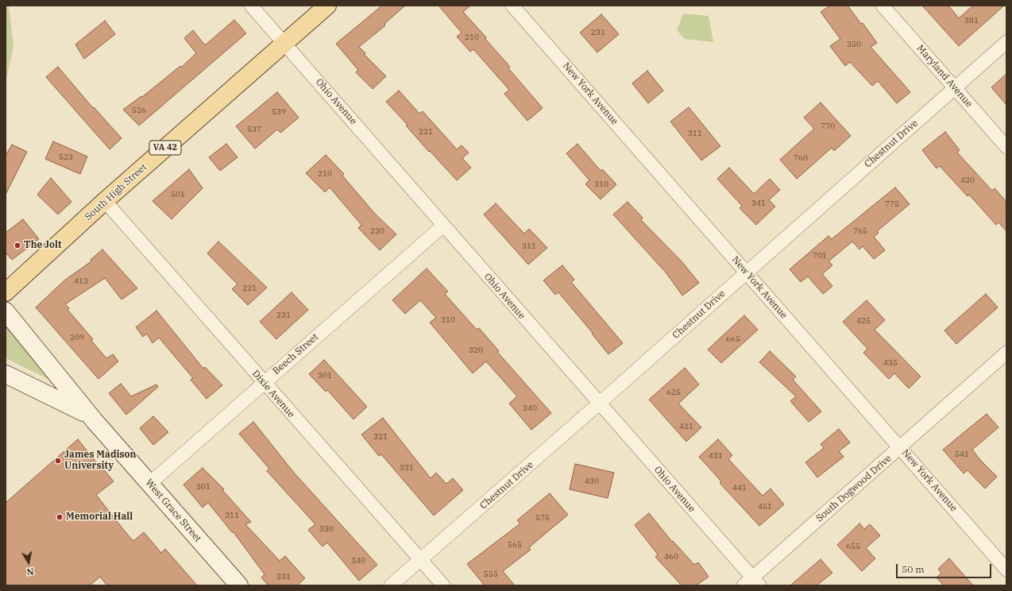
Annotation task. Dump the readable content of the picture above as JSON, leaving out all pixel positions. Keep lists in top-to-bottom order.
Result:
{
  "streets": {
    "main road": ["VA 42", "South High Street"],
    "street": [
      "Maryland Avenue",
      "New York Avenue",
      "Ohio Avenue",
      "Chestnut Drive",
      "Beech Street",
      "Dixie Avenue",
      "South Dogwood Drive",
      "West Grace Street"
    ]
  },
  "crossings": [
    ["Maryland Avenue", "Chestnut Drive"],
    ["New York Avenue", "Chestnut Drive"],
    ["New York Avenue", "South Dogwood Drive"],
    ["Ohio Avenue", "Chestnut Drive"],
    ["Ohio Avenue", "South High Street"],
    ["Ohio Avenue", "Beech Street"],
    ["Ohio Avenue", "South Dogwood Drive"],
    ["Chestnut Drive", "Dixie Avenue"],
    ["South High Street", "Dixie Avenue"],
    ["Beech Street", "Dixie Avenue"],
    ["Beech Street", "West Grace Street"]
  ],
  "places": ["The Jolt", "James Madison University", "Memorial Hall"],
  "house_numbers": [
    "381",
    "231",
    "210",
    "350",
    "526",
    "539",
    "770",
    "537",
    "221",
    "311",
    "523",
    "760",
    "210",
    "420",
    "310",
    "501",
    "341",
    "775",
    "230",
    "765",
    "311",
    "701",
    "413",
    "221",
    "231",
    "310",
    "425",
    "209",
    "665",
    "320",
    "435",
    "301",
    "625",
    "340",
    "421",
    "321",
    "541",
    "431",
    "331",
    "430",
    "301",
    "441",
    "451",
    "311",
    "575",
    "330",
    "565",
    "655",
    "460",
    "340",
    "555",
    "331"
  ],
  "scale_bar": "50 m",
  "north": "bottom"
}
